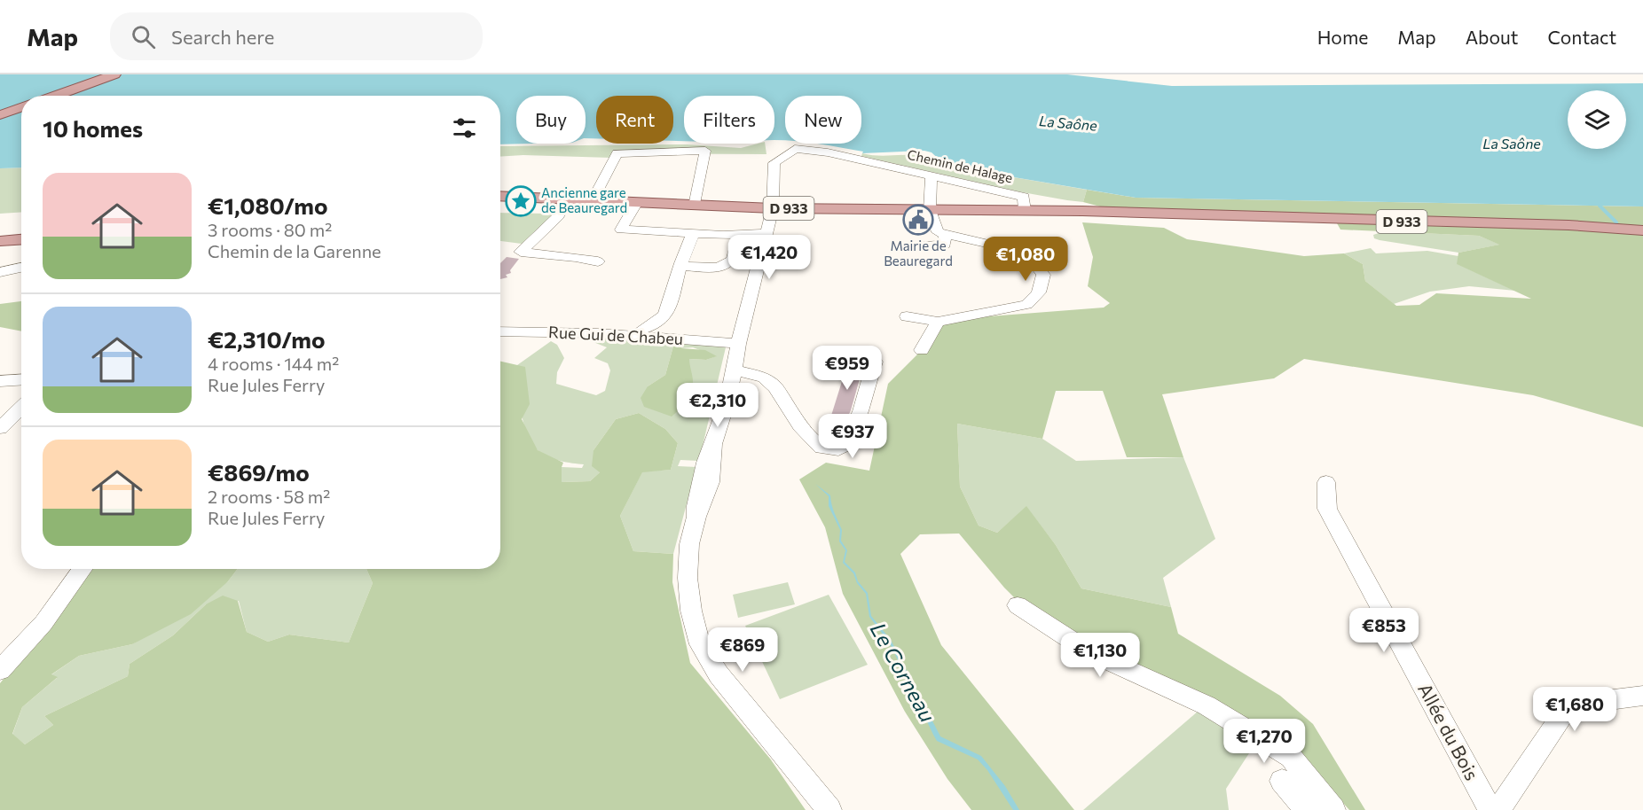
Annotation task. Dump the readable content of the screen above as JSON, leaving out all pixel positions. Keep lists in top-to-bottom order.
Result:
{
  "streets": {
    "main road": ["D 933"],
    "street": ["Chemin de Halage", "Rue Gui de Chabeu", "Allée du Bois"]
  },
  "crossings": [
    ["Chemin de Halage", "D 933"]
  ],
  "water": ["La Saône", "Le Corneau"],
  "places": {
    "place": ["Ancienne gare de Beauregard"],
    "public building": ["Mairie de Beauregard"]
  },
  "page": {
    "header": "Map",
    "search": "Search here",
    "nav": [
      "Home",
      "Map",
      "About",
      "Contact"
    ],
    "chip": [
      "Buy",
      "Rent",
      "Filters",
      "New"
    ],
    "heading": "10 homes",
    "list": [
      {
        "name": "€1,080/mo",
        "note": "3 rooms · 80 m² · Chemin de la Garenne"
      },
      {
        "name": "€2,310/mo",
        "note": "4 rooms · 144 m² · Rue Jules Ferry"
      },
      {
        "name": "€869/mo",
        "note": "2 rooms · 58 m² · Rue Jules Ferry"
      }
    ],
    "price": [
      "€1,420",
      "€1,080",
      "€959",
      "€2,310",
      "€937",
      "€853",
      "€869",
      "€1,130",
      "€1,680",
      "€1,270"
    ]
  }
}
